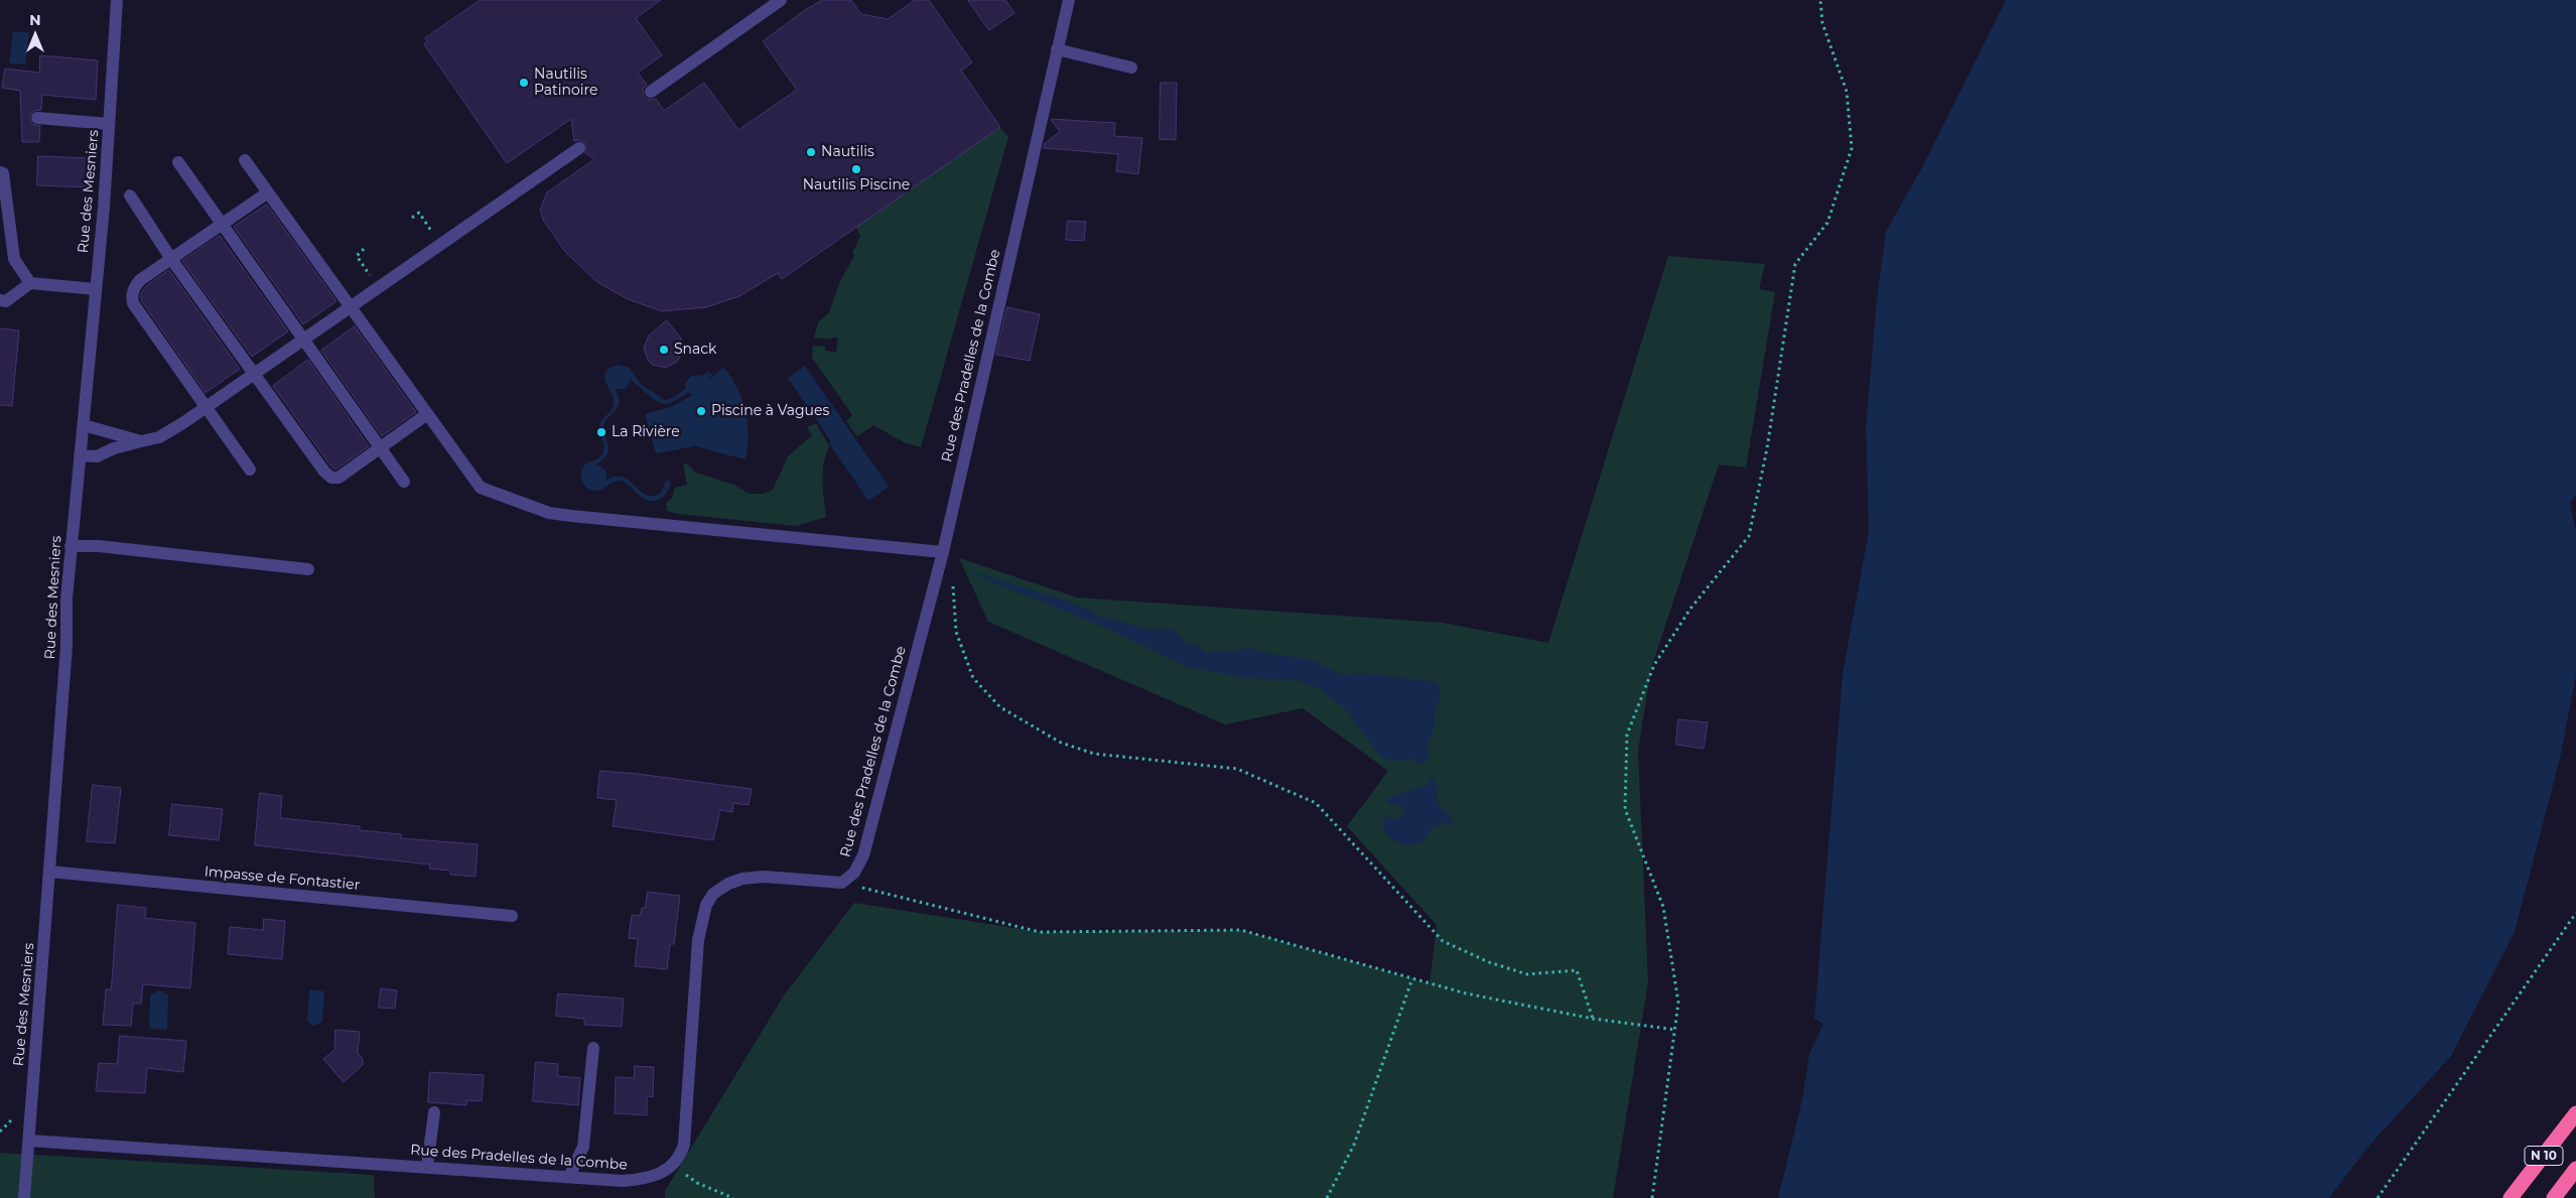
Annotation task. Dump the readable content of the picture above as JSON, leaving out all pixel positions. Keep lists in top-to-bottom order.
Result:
{
  "streets": {
    "highway": ["N 10"],
    "street": ["Rue des Mesniers", "Rue des Pradelles de la Combe", "Impasse de Fontastier"]
  },
  "crossings": [
    ["Rue des Mesniers", "Rue des Pradelles de la Combe"],
    ["Rue des Mesniers", "Impasse de Fontastier"]
  ],
  "places": [
    "Nautilis Patinoire",
    "Nautilis",
    "Nautilis Piscine",
    "Snack",
    "Piscine à Vagues",
    "La Rivière"
  ],
  "north": "top"
}
